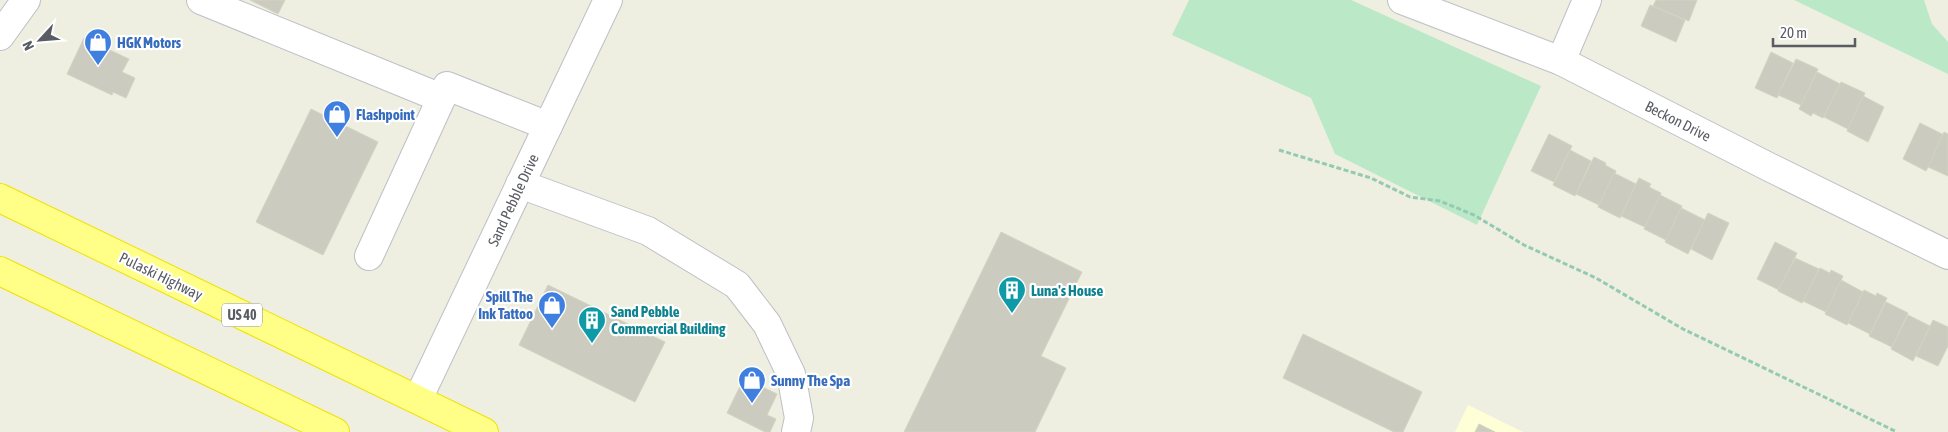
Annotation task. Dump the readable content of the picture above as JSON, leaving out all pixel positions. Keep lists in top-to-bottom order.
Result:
{
  "streets": {
    "highway": ["Pulaski Highway", "US 40"],
    "street": ["Beckon Drive", "Sand Pebble Drive"]
  },
  "crossings": [
    ["Sand Pebble Drive", "Pulaski Highway"]
  ],
  "places": {
    "shop": [
      "HGK Motors",
      "Flashpoint",
      "Spill The Ink Tattoo",
      "Sunny The Spa"
    ],
    "building": ["Luna's House", "Sand Pebble Commercial Building"]
  },
  "scale_bar": "20 m",
  "north": "bottom left"
}
